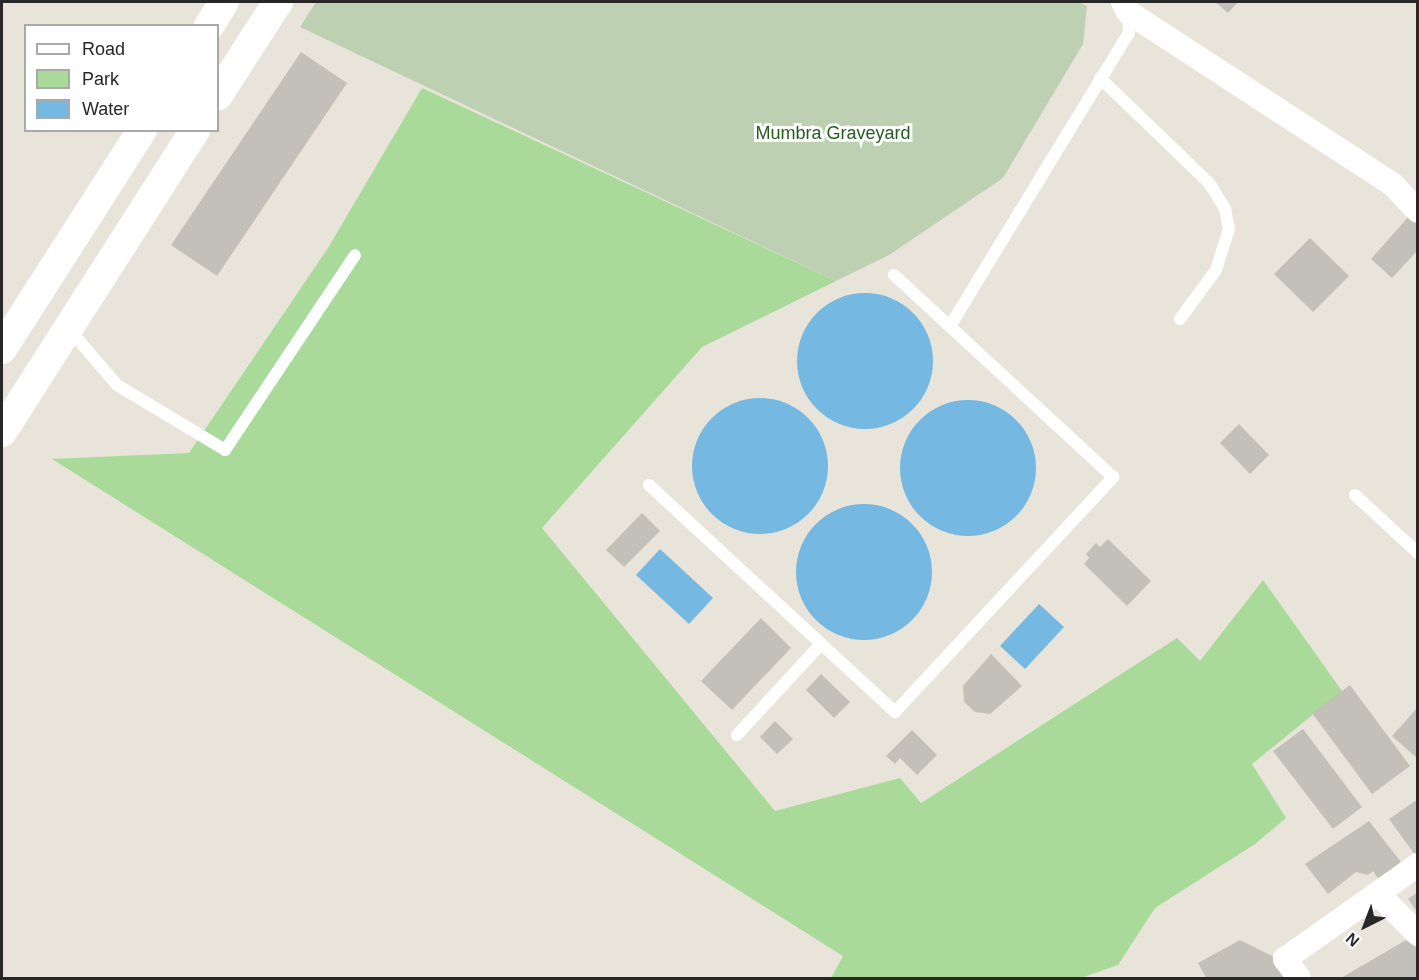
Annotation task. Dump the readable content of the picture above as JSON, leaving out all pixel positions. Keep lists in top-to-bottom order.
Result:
{
  "parks": ["Mumbra Graveyard"],
  "legend": ["Road", "Park", "Water"],
  "north": "bottom left"
}
